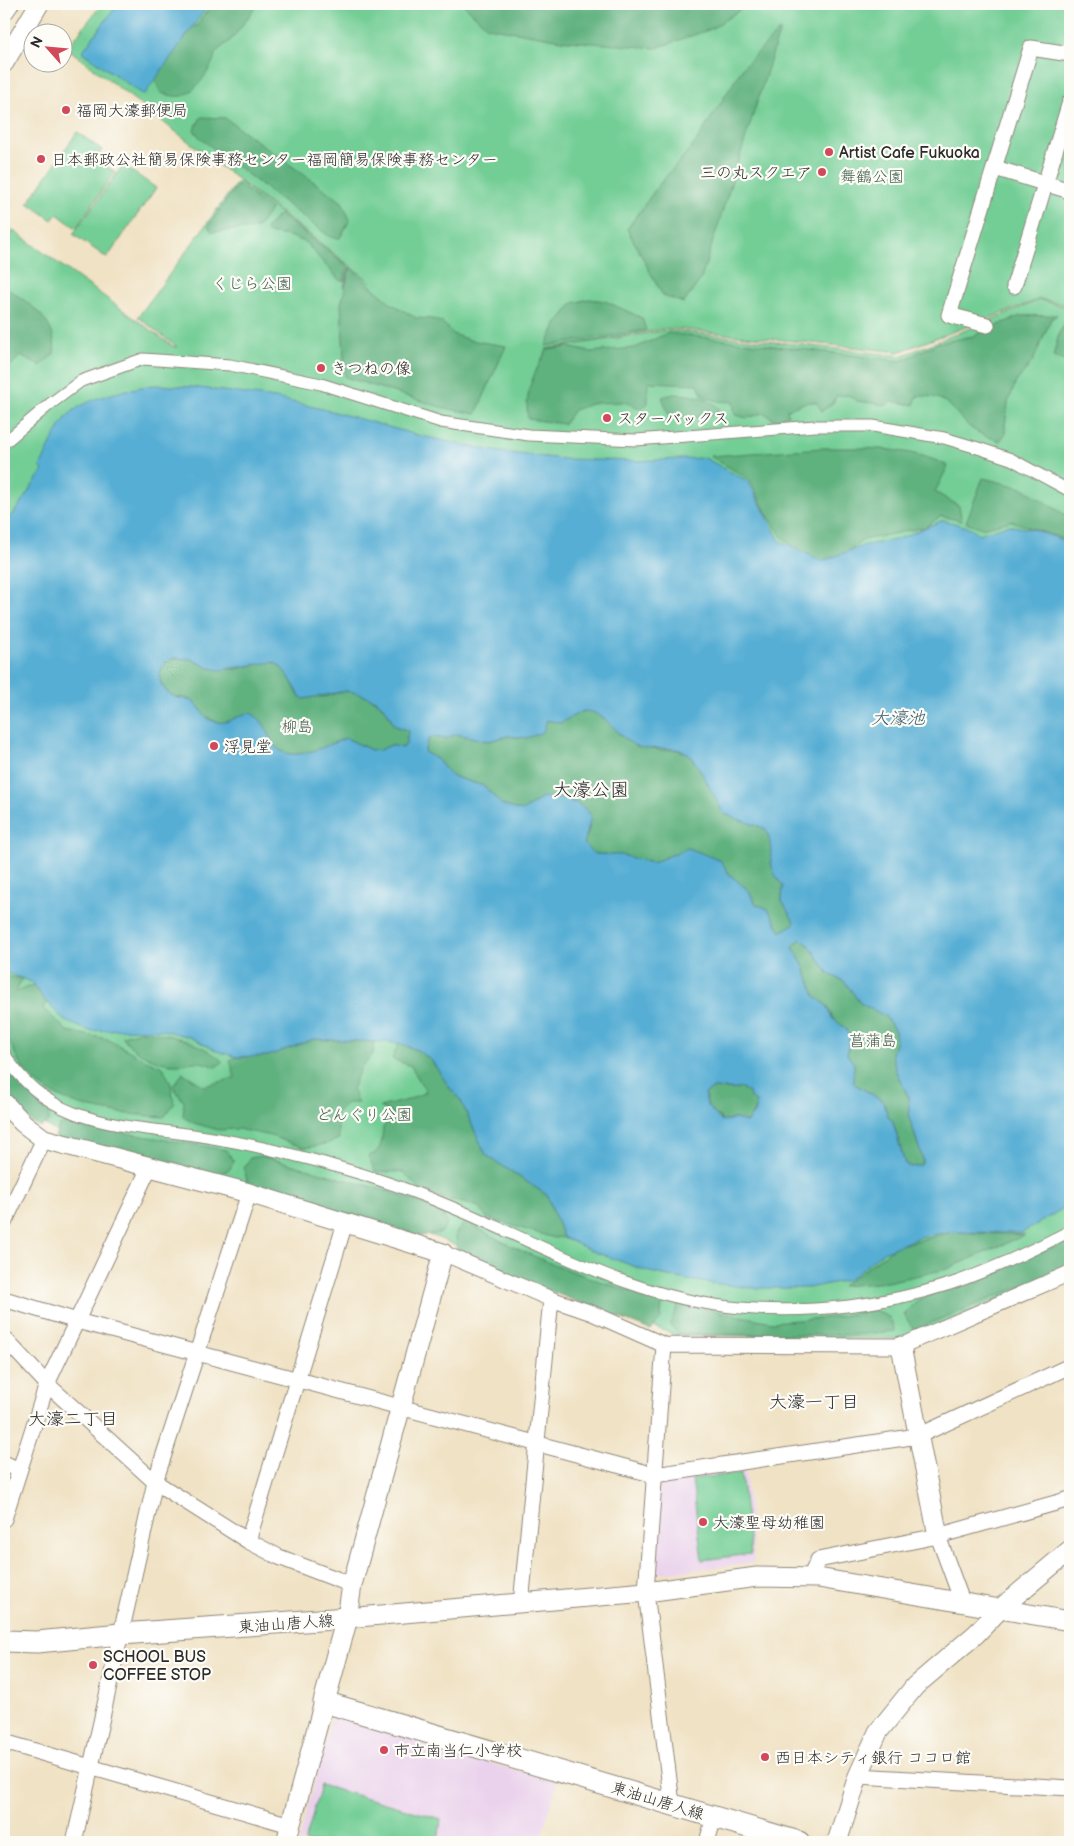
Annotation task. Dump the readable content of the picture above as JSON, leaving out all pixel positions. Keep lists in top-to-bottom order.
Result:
{
  "streets": {
    "main road": ["東油山唐人線"]
  },
  "districts": ["大濠公園", "大濠一丁目", "大濠二丁目"],
  "water": ["大濠池"],
  "parks": [
    "舞鶴公園",
    "くじら公園",
    "柳島",
    "菖蒲島",
    "どんぐり公園"
  ],
  "places": [
    "福岡大濠郵便局",
    "Artist Cafe Fukuoka",
    "日本郵政公社簡易保険事務センター福岡簡易保険事務センター",
    "三の丸スクエア",
    "きつねの像",
    "スターバックス",
    "浮見堂",
    "大濠聖母幼稚園",
    "SCHOOL BUS COFFEE STOP",
    "市立南当仁小学校",
    "西日本シティ銀行 ココロ館"
  ],
  "north": "top left"
}
